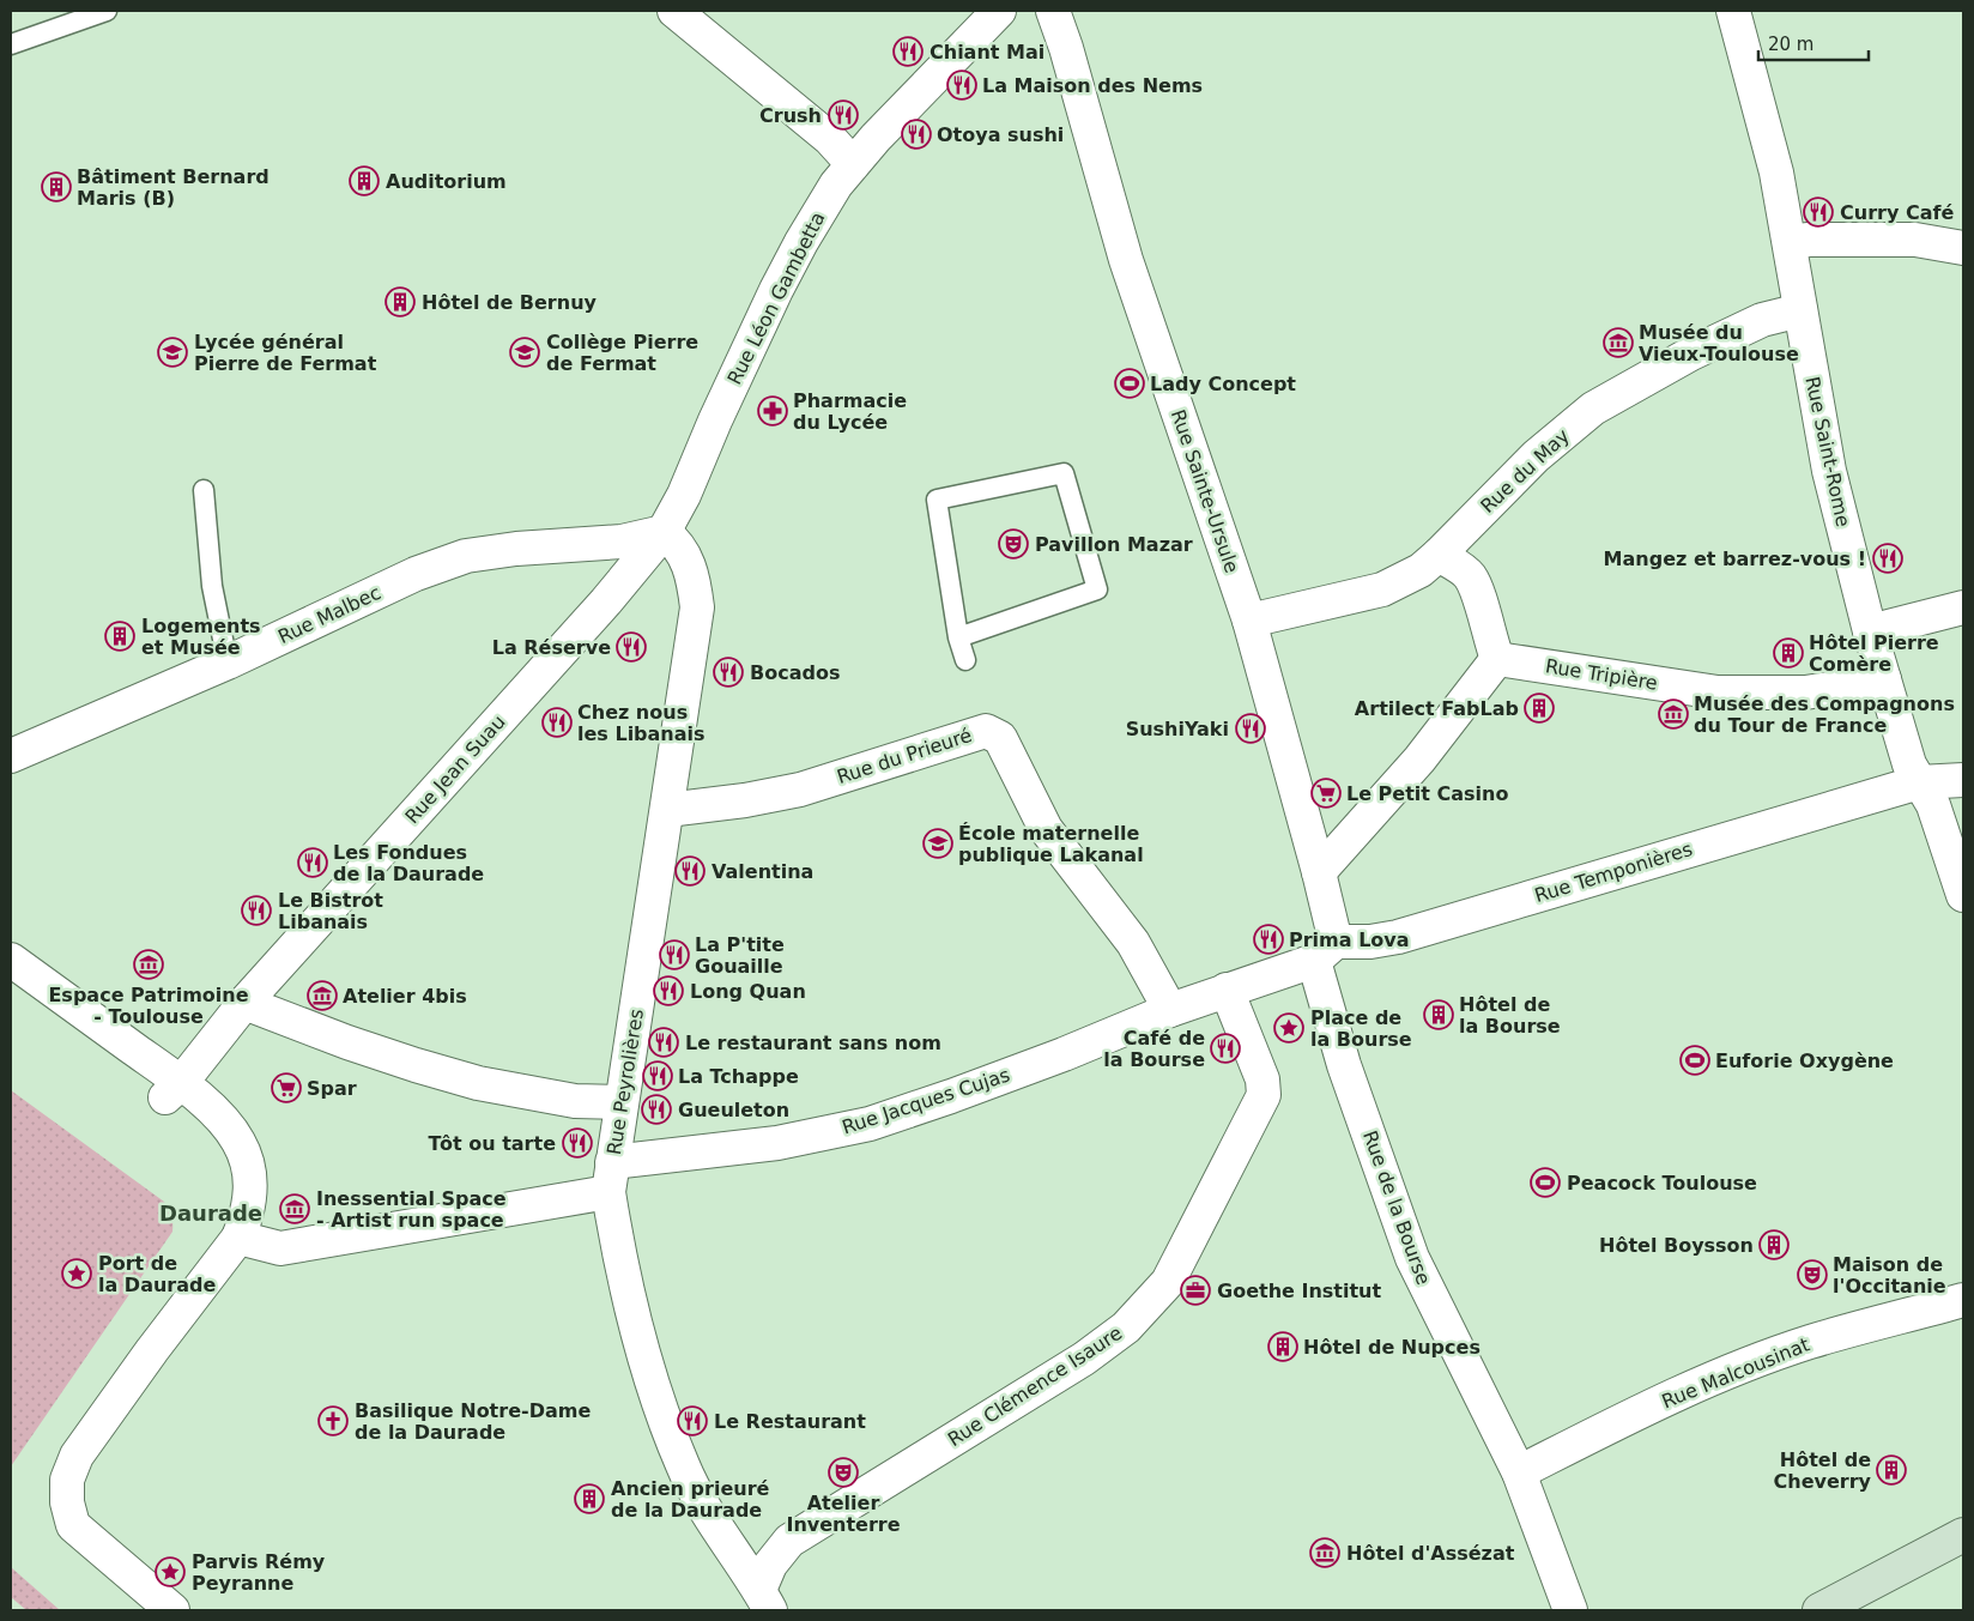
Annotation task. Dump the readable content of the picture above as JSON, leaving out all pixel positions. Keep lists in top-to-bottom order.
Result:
{
  "streets": {
    "street": [
      "Rue Léon Gambetta",
      "Rue Saint-Rome",
      "Rue du May",
      "Rue Sainte-Ursule",
      "Rue Malbec",
      "Rue Tripière",
      "Rue du Prieuré",
      "Rue Jean Suau",
      "Rue Temponières",
      "Rue Peyrolières",
      "Rue Jacques Cujas",
      "Rue de la Bourse",
      "Rue Malcousinat",
      "Rue Clémence Isaure"
    ]
  },
  "crossings": [
    ["Rue Léon Gambetta", "Rue Malbec"],
    ["Rue Léon Gambetta", "Rue Jean Suau"],
    ["Rue Léon Gambetta", "Rue Peyrolières"],
    ["Rue Saint-Rome", "Rue du May"],
    ["Rue Saint-Rome", "Rue Tripière"],
    ["Rue Saint-Rome", "Rue Temponières"],
    ["Rue du May", "Rue Sainte-Ursule"],
    ["Rue Sainte-Ursule", "Rue Temponières"],
    ["Rue Sainte-Ursule", "Rue de la Bourse"],
    ["Rue Malbec", "Rue Jean Suau"],
    ["Rue Malbec", "Rue Peyrolières"],
    ["Rue du Prieuré", "Rue Peyrolières"],
    ["Rue du Prieuré", "Rue Jacques Cujas"],
    ["Rue Jean Suau", "Rue Peyrolières"],
    ["Rue Temponières", "Rue de la Bourse"],
    ["Rue Peyrolières", "Rue Jacques Cujas"],
    ["Rue Peyrolières", "Rue Clémence Isaure"],
    ["Rue Jacques Cujas", "Rue Clémence Isaure"],
    ["Rue de la Bourse", "Rue Malcousinat"]
  ],
  "districts": ["Daurade"],
  "places": {
    "restaurant": [
      "Chiant Mai",
      "La Maison des Nems",
      "Crush",
      "Otoya sushi",
      "Curry Café",
      "Mangez et barrez-vous !",
      "La Réserve",
      "Bocados",
      "Chez nous les Libanais",
      "SushiYaki",
      "Les Fondues de la Daurade",
      "Valentina",
      "Le Bistrot Libanais",
      "Prima Lova",
      "La P'tite Gouaille",
      "Long Quan",
      "Le restaurant sans nom",
      "Café de la Bourse",
      "La Tchappe",
      "Gueuleton",
      "Tôt ou tarte",
      "Le Restaurant"
    ],
    "building": [
      "Auditorium",
      "Bâtiment Bernard Maris (B)",
      "Hôtel de Bernuy",
      "Logements et Musée",
      "Hôtel Pierre Comère",
      "Artilect FabLab",
      "Hôtel de la Bourse",
      "Hôtel Boysson",
      "Hôtel de Nupces",
      "Hôtel de Cheverry",
      "Ancien prieuré de la Daurade"
    ],
    "museum": [
      "Musée du Vieux-Toulouse",
      "Musée des Compagnons du Tour de France",
      "Espace Patrimoine - Toulouse",
      "Atelier 4bis",
      "Inessential Space - Artist run space",
      "Hôtel d'Assézat"
    ],
    "school or university": ["Lycée général Pierre de Fermat", "Collège Pierre de Fermat", "École maternelle publique Lakanal"],
    "sports": ["Lady Concept", "Euforie Oxygène", "Peacock Toulouse"],
    "pharmacy": ["Pharmacie du Lycée"],
    "theatre": ["Pavillon Mazar", "Maison de l'Occitanie", "Atelier Inventerre"],
    "supermarket": ["Le Petit Casino", "Spar"],
    "place": ["Place de la Bourse", "Port de la Daurade", "Parvis Rémy Peyranne"],
    "office": ["Goethe Institut"],
    "church": ["Basilique Notre-Dame de la Daurade"]
  },
  "scale_bar": "20 m"
}
